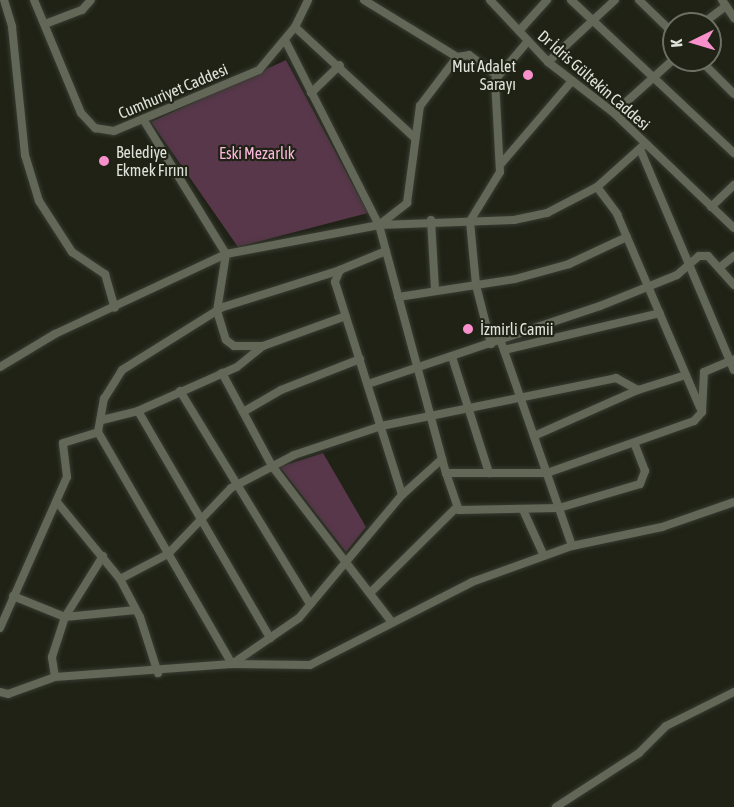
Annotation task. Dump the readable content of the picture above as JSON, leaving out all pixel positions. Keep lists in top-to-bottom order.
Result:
{
  "streets": {
    "street": ["Dr İdris Gültekin Caddesi", "Cumhuriyet Caddesi"]
  },
  "parks": ["Eski Mezarlık"],
  "places": ["Mut Adalet Sarayı", "Belediye Ekmek Fırını", "İzmirli Camii"],
  "north": "left"
}
